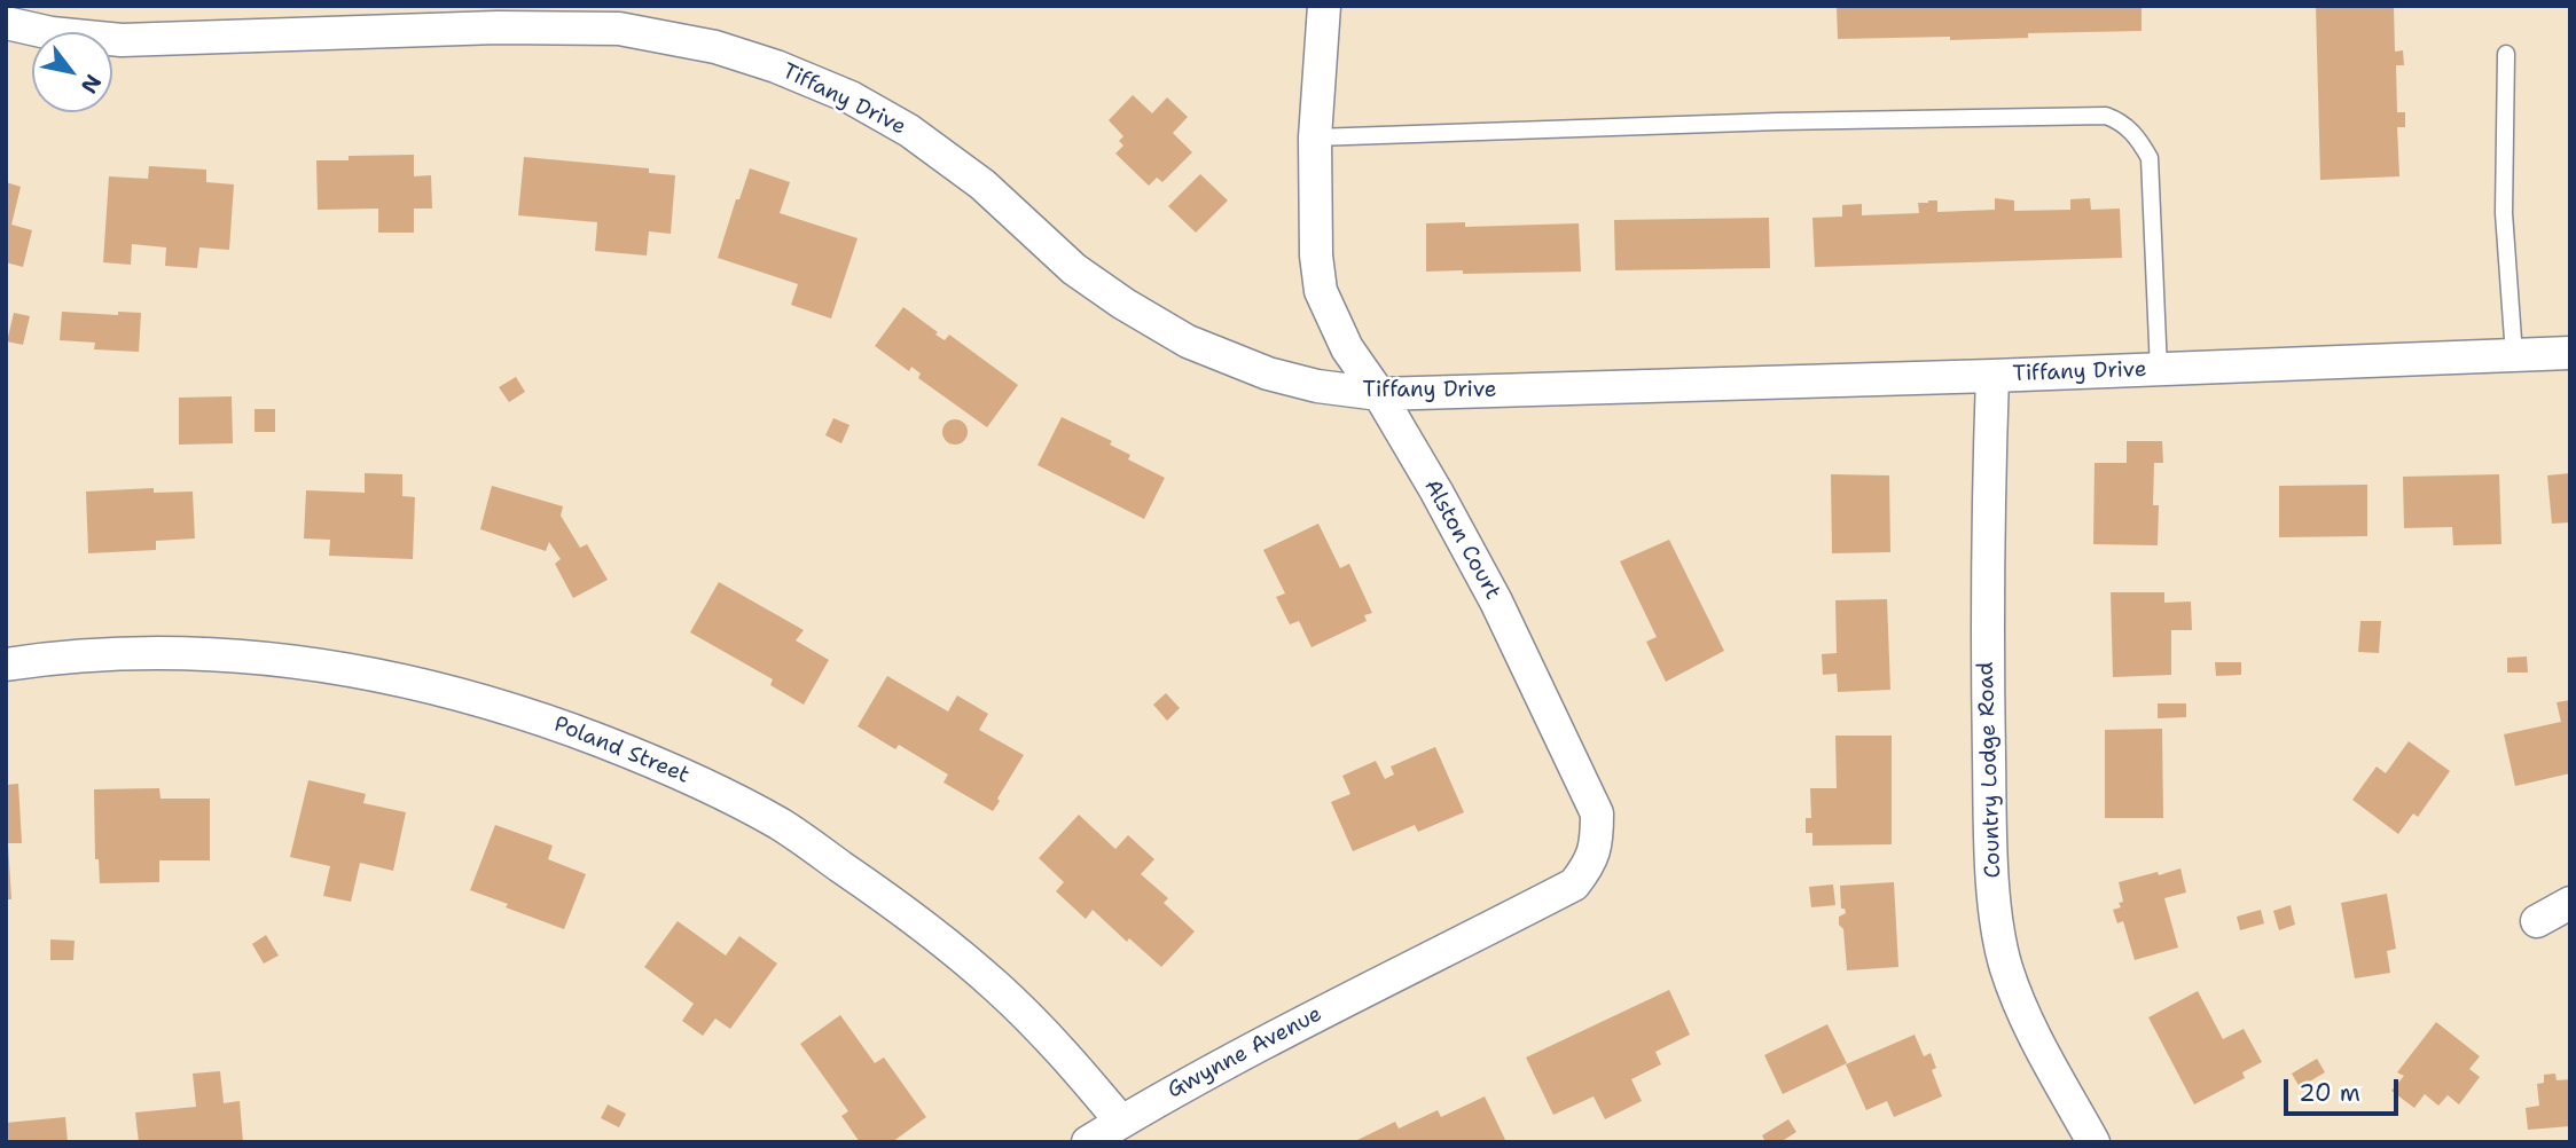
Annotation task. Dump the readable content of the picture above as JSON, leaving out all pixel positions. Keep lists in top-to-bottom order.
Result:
{
  "streets": {
    "street": [
      "Tiffany Drive",
      "Alston Court",
      "Poland Street",
      "Country Lodge Road",
      "Gwynne Avenue"
    ]
  },
  "crossings": [
    ["Tiffany Drive", "Alston Court"],
    ["Tiffany Drive", "Country Lodge Road"],
    ["Alston Court", "Gwynne Avenue"],
    ["Poland Street", "Gwynne Avenue"]
  ],
  "scale_bar": "20 m",
  "north": "bottom right"
}
